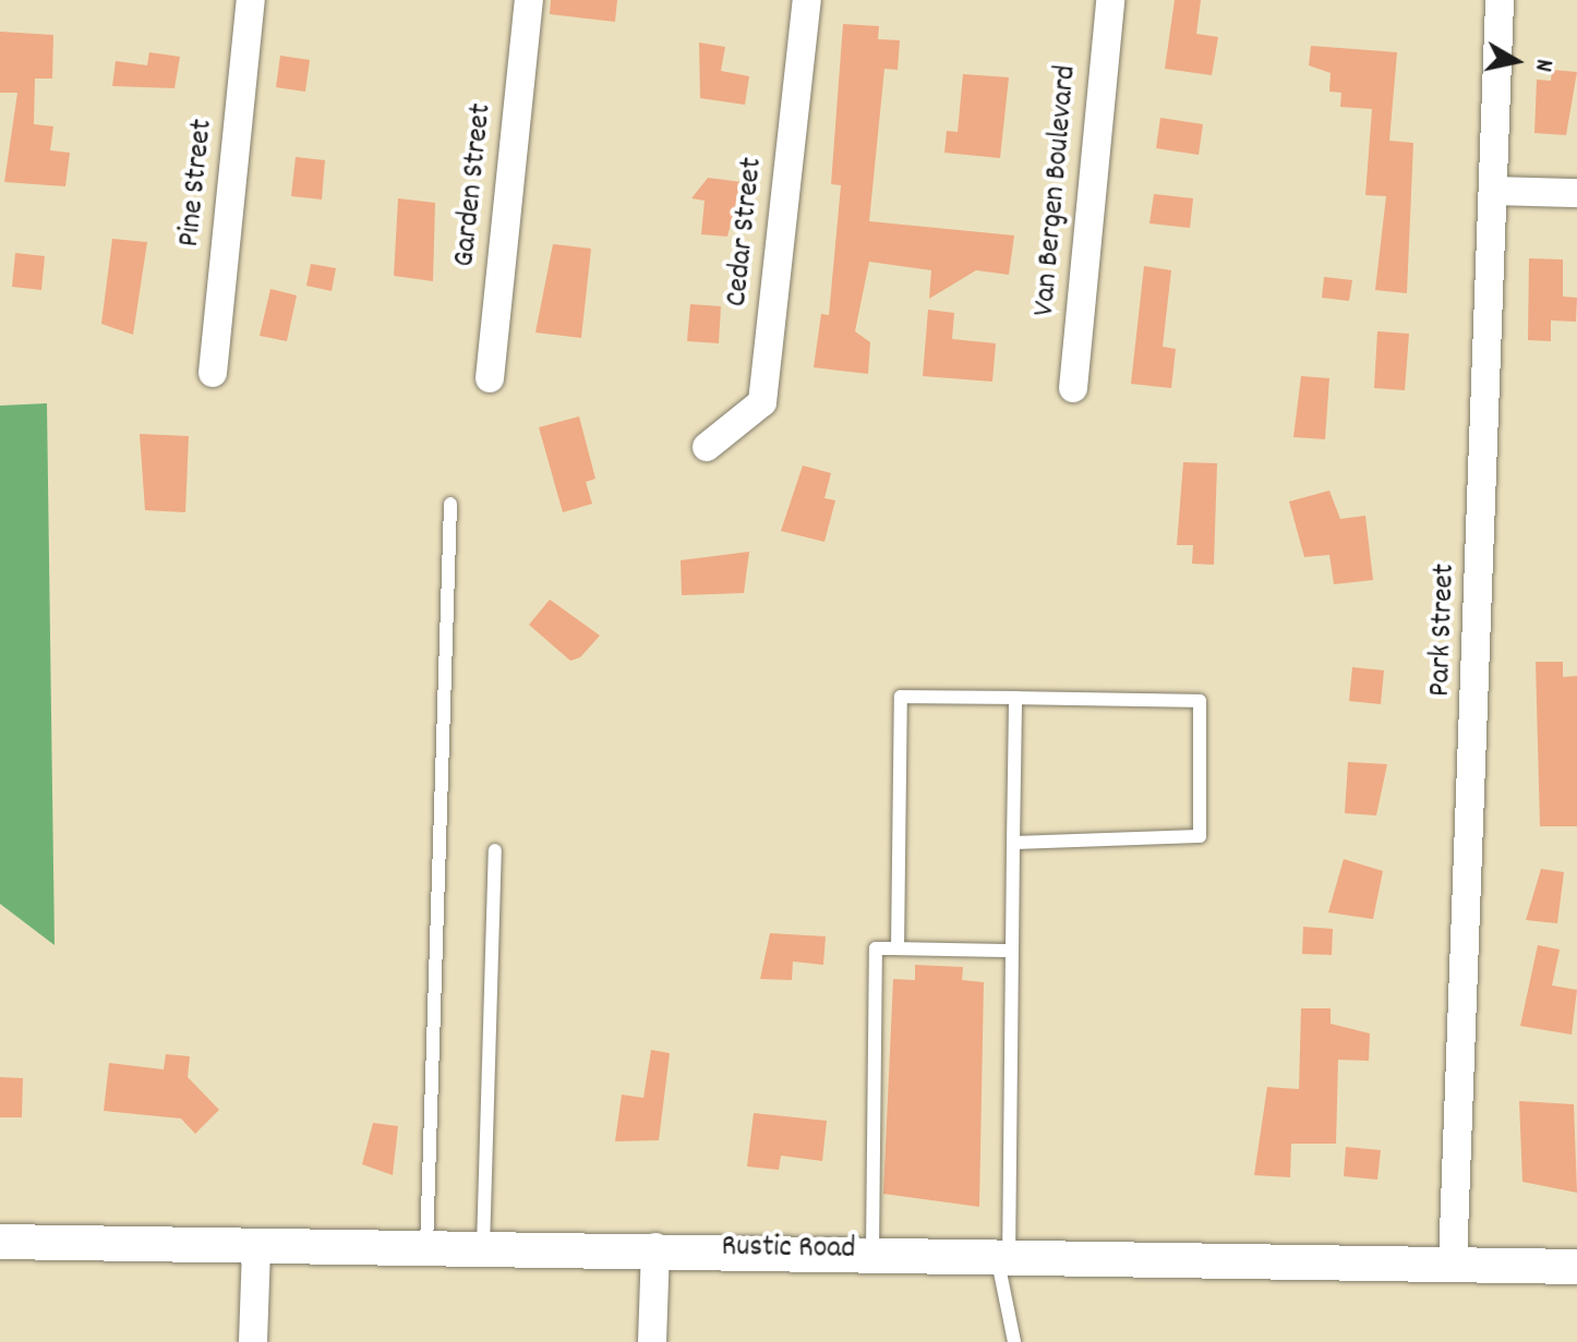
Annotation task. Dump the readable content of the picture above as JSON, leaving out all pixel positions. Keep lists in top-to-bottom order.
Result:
{
  "streets": {
    "street": [
      "Pine Street",
      "Garden Street",
      "Van Bergen Boulevard",
      "Cedar Street",
      "Park Street",
      "Rustic Road"
    ]
  },
  "crossings": [
    ["Park Street", "Rustic Road"]
  ],
  "north": "right"
}
